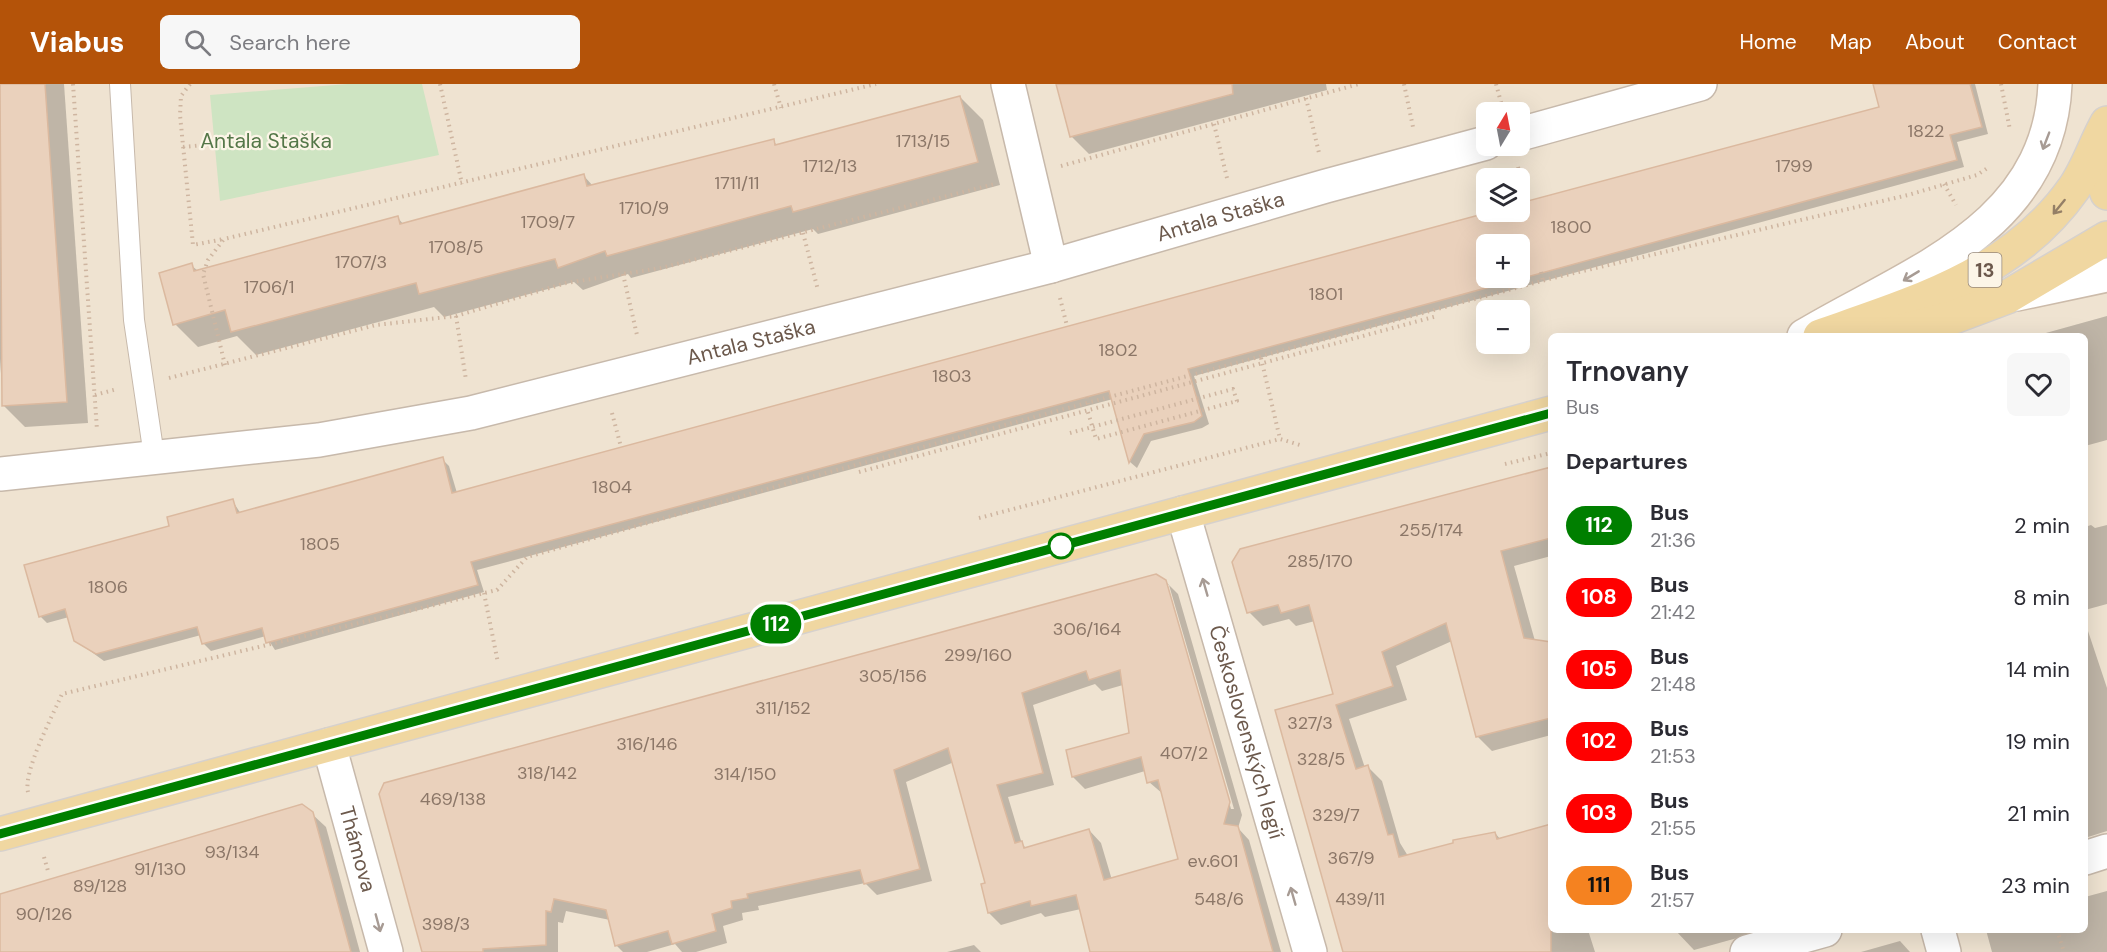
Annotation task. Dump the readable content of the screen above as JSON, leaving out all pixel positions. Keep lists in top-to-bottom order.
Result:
{
  "streets": {
    "main road": ["13"],
    "street": ["Antala Staška", "Československých legií", "Thámova"]
  },
  "one_way": ["Československých legií", "Thámova"],
  "parks": ["Antala Staška"],
  "lines": ["bus line 112"],
  "house_numbers": [
    "1822",
    "1713/15",
    "1712/13",
    "1799",
    "1711/11",
    "1710/9",
    "1709/7",
    "1800",
    "1708/5",
    "1707/3",
    "1706/1",
    "1801",
    "1802",
    "1803",
    "1804",
    "255/174",
    "1805",
    "285/170",
    "1806",
    "306/164",
    "299/160",
    "305/156",
    "311/152",
    "327/3",
    "316/146",
    "407/2",
    "328/5",
    "318/142",
    "314/150",
    "469/138",
    "329/7",
    "93/134",
    "367/9",
    "ev.601",
    "91/130",
    "89/128",
    "548/6",
    "439/11",
    "90/126",
    "398/3"
  ],
  "north": "top",
  "page": {
    "header": "Viabus",
    "search": "Search here",
    "nav": [
      "Home",
      "Map",
      "About",
      "Contact"
    ],
    "on_map": "112",
    "map_buttons": ["+", "−"],
    "heading": [
      ["Trnovany", "Bus"],
      "Departures"
    ],
    "list": [
      {
        "mark": "112",
        "name": "Bus",
        "note": "21:36",
        "value": "2 min"
      },
      {
        "mark": "108",
        "name": "Bus",
        "note": "21:42",
        "value": "8 min"
      },
      {
        "mark": "105",
        "name": "Bus",
        "note": "21:48",
        "value": "14 min"
      },
      {
        "mark": "102",
        "name": "Bus",
        "note": "21:53",
        "value": "19 min"
      },
      {
        "mark": "103",
        "name": "Bus",
        "note": "21:55",
        "value": "21 min"
      },
      {
        "mark": "111",
        "name": "Bus",
        "note": "21:57",
        "value": "23 min"
      }
    ]
  }
}
